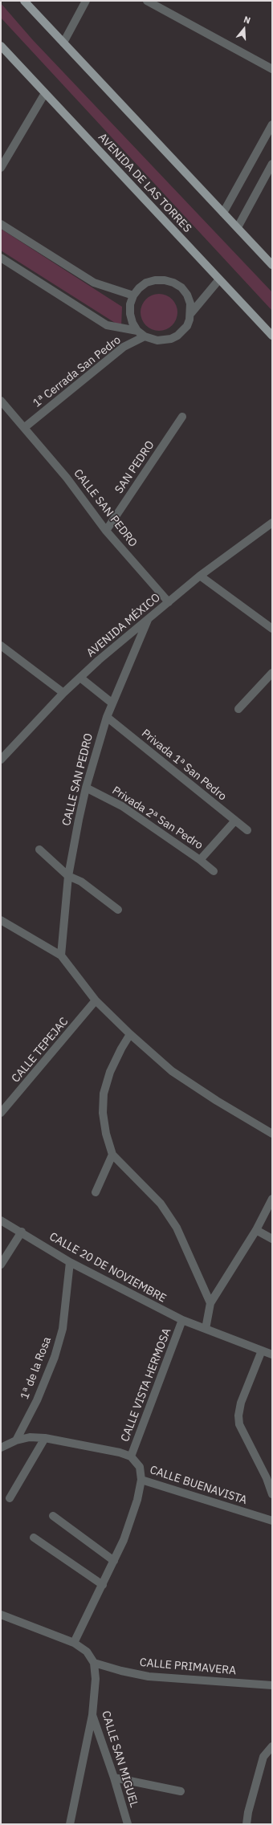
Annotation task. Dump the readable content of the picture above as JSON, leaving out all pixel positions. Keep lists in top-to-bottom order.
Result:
{
  "streets": {
    "main road": ["AVENIDA DE LAS TORRES"],
    "street": [
      "1ª Cerrada San Pedro",
      "SAN PEDRO",
      "CALLE SAN PEDRO",
      "AVENIDA MÉXICO",
      "Privada 1ª San Pedro",
      "Privada 2ª San Pedro",
      "CALLE TEPEJAC",
      "CALLE 20 DE NOVIEMBRE",
      "1ª de la Rosa",
      "CALLE VISTA HERMOSA",
      "CALLE BUENAVISTA",
      "CALLE PRIMAVERA",
      "CALLE SAN MIGUEL"
    ]
  },
  "crossings": [
    ["1ª Cerrada San Pedro", "CALLE SAN PEDRO"],
    ["SAN PEDRO", "CALLE SAN PEDRO"],
    ["CALLE SAN PEDRO", "AVENIDA MÉXICO"],
    ["CALLE SAN PEDRO", "Privada 1ª San Pedro"],
    ["CALLE SAN PEDRO", "Privada 2ª San Pedro"],
    ["CALLE 20 DE NOVIEMBRE", "1ª de la Rosa"],
    ["CALLE 20 DE NOVIEMBRE", "CALLE VISTA HERMOSA"],
    ["CALLE VISTA HERMOSA", "CALLE BUENAVISTA"],
    ["CALLE PRIMAVERA", "CALLE SAN MIGUEL"]
  ],
  "north": "top"
}
